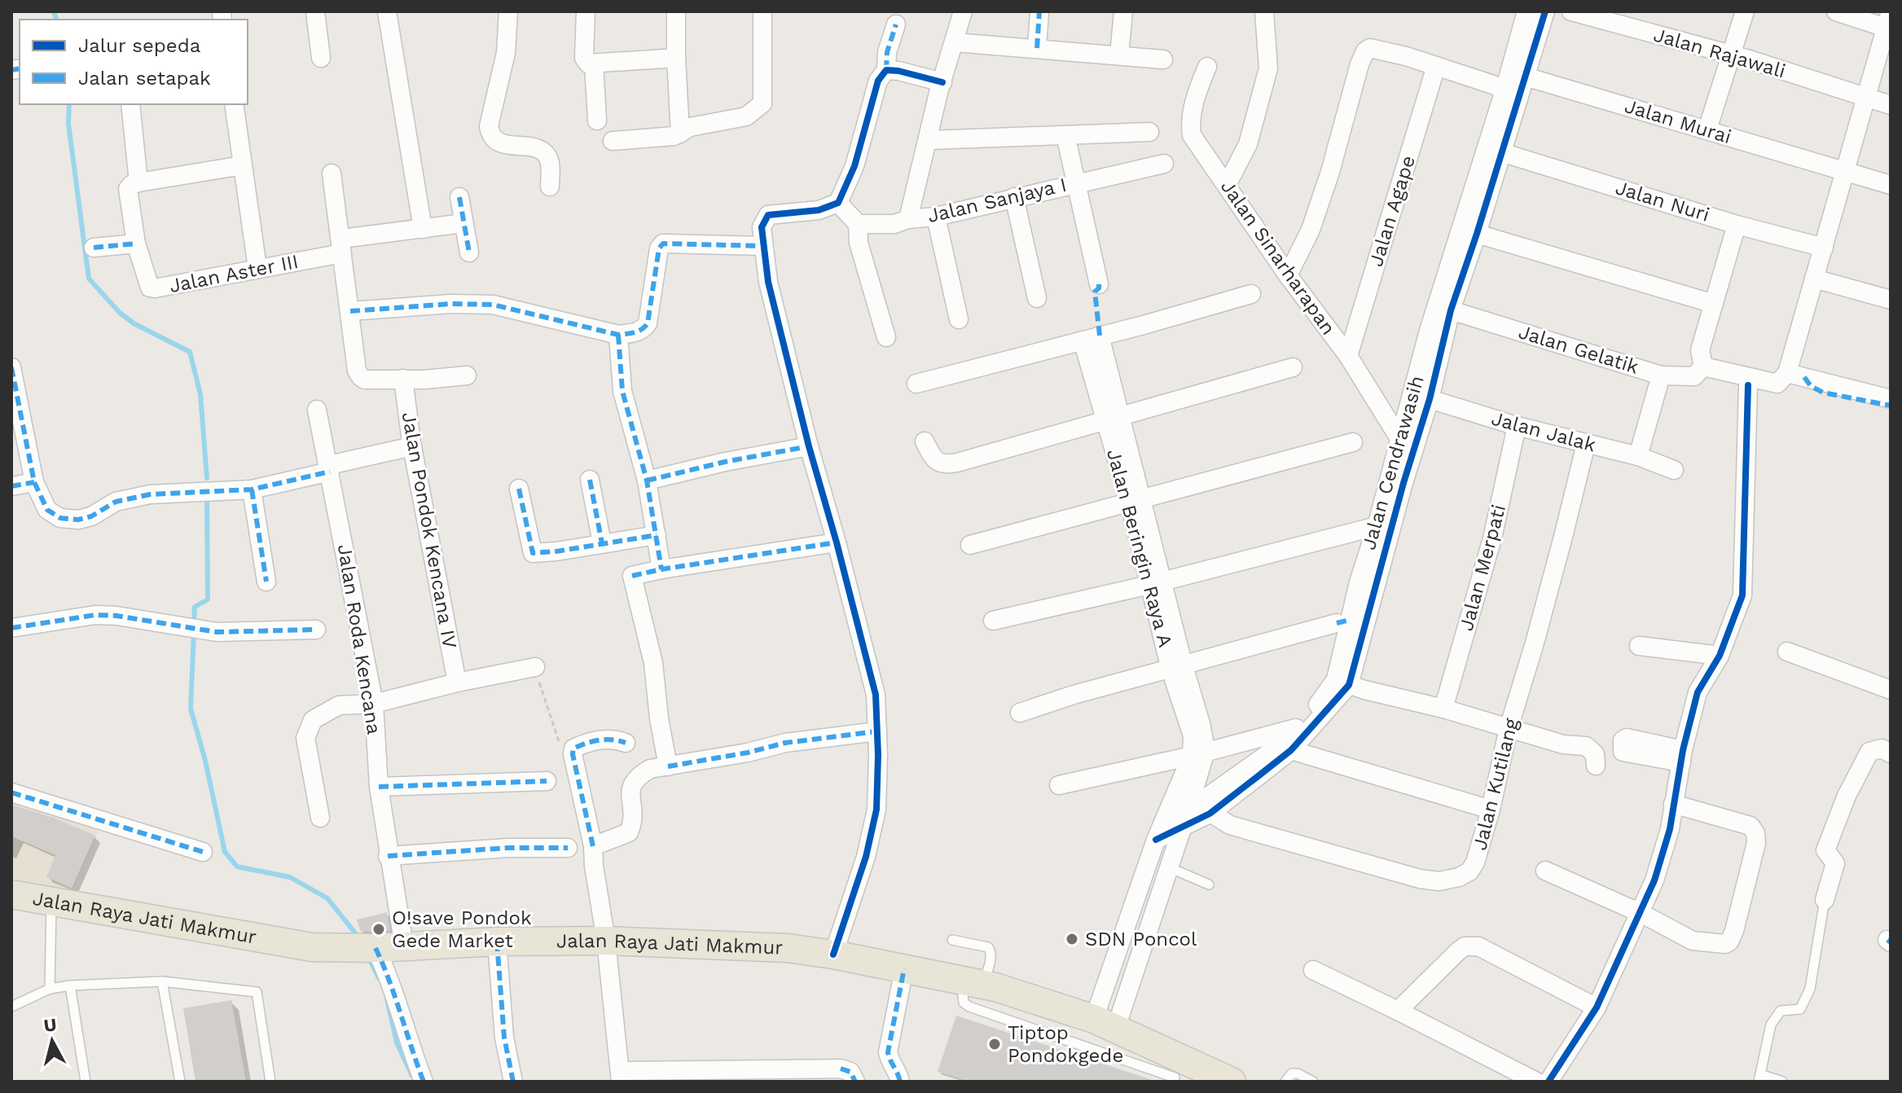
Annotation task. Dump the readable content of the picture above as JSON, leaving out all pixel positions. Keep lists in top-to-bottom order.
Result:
{
  "streets": {
    "main road": ["Jalan Raya Jati Makmur"],
    "street": [
      "Jalan Rajawali",
      "Jalan Murai",
      "Jalan Sanjaya I",
      "Jalan Nuri",
      "Jalan Agape",
      "Jalan Sinarharapan",
      "Jalan Aster III",
      "Jalan Gelatik",
      "Jalan Jalak",
      "Jalan Cendrawasih",
      "Jalan Pondok Kencana IV",
      "Jalan Merpati",
      "Jalan Roda Kencana",
      "Jalan Kutilang"
    ]
  },
  "crossings": [
    ["Jalan Murai", "Jalan Cendrawasih"],
    ["Jalan Nuri", "Jalan Cendrawasih"],
    ["Jalan Agape", "Jalan Sinarharapan"],
    ["Jalan Sinarharapan", "Jalan Cendrawasih"],
    ["Jalan Gelatik", "Jalan Cendrawasih"],
    ["Jalan Jalak", "Jalan Cendrawasih"],
    ["Jalan Jalak", "Jalan Merpati"],
    ["Jalan Jalak", "Jalan Kutilang"],
    ["Jalan Cendrawasih", "Jalan Kutilang"],
    ["Jalan Roda Kencana", "Jalan Raya Jati Makmur"]
  ],
  "places": ["O!save Pondok Gede Market", "SDN Poncol", "Tiptop Pondokgede"],
  "legend": ["Jalur sepeda", "Jalan setapak"],
  "north": "top"
}
